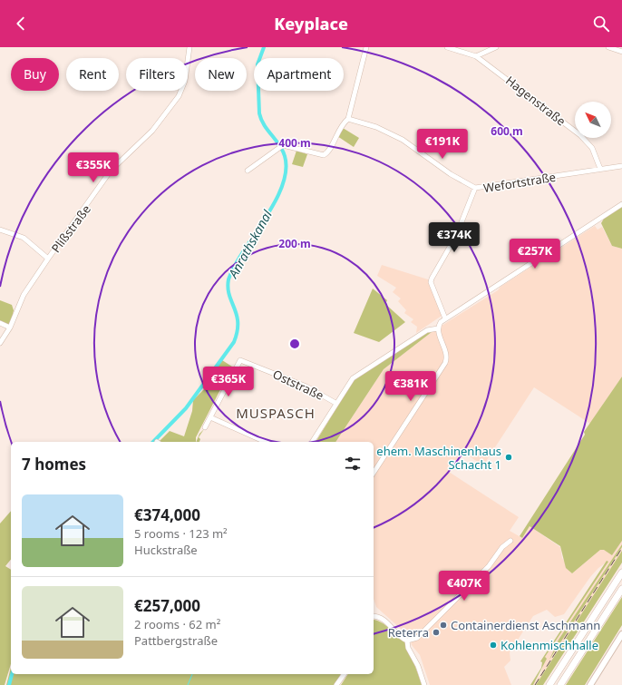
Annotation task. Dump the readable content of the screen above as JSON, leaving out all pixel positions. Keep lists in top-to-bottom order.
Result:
{
  "streets": {
    "street": [
      "Hagenstraße",
      "Wefortstraße",
      "Plißstraße",
      "Oststraße"
    ]
  },
  "crossings": [
    ["Hagenstraße", "Wefortstraße"]
  ],
  "districts": ["MUSPASCH"],
  "water": ["Anrathskanal"],
  "places": [
    "ehem. Maschinenhaus Schacht 1",
    "Containerdienst Aschmann",
    "Reterra",
    "Kohlenmischhalle"
  ],
  "north": "top left",
  "page": {
    "header": "Keyplace",
    "chip": [
      "Buy",
      "Rent",
      "Filters",
      "New",
      "Apartment"
    ],
    "price": [
      "€191K",
      "€355K",
      "€374K",
      "€257K",
      "€365K",
      "€381K",
      "€407K"
    ],
    "heading": "7 homes",
    "list": [
      {
        "name": "€374,000",
        "note": "5 rooms · 123 m² · Huckstraße"
      },
      {
        "name": "€257,000",
        "note": "2 rooms · 62 m² · Pattbergstraße"
      }
    ]
  },
  "rings": ["600 m", "400 m", "200 m"]
}
